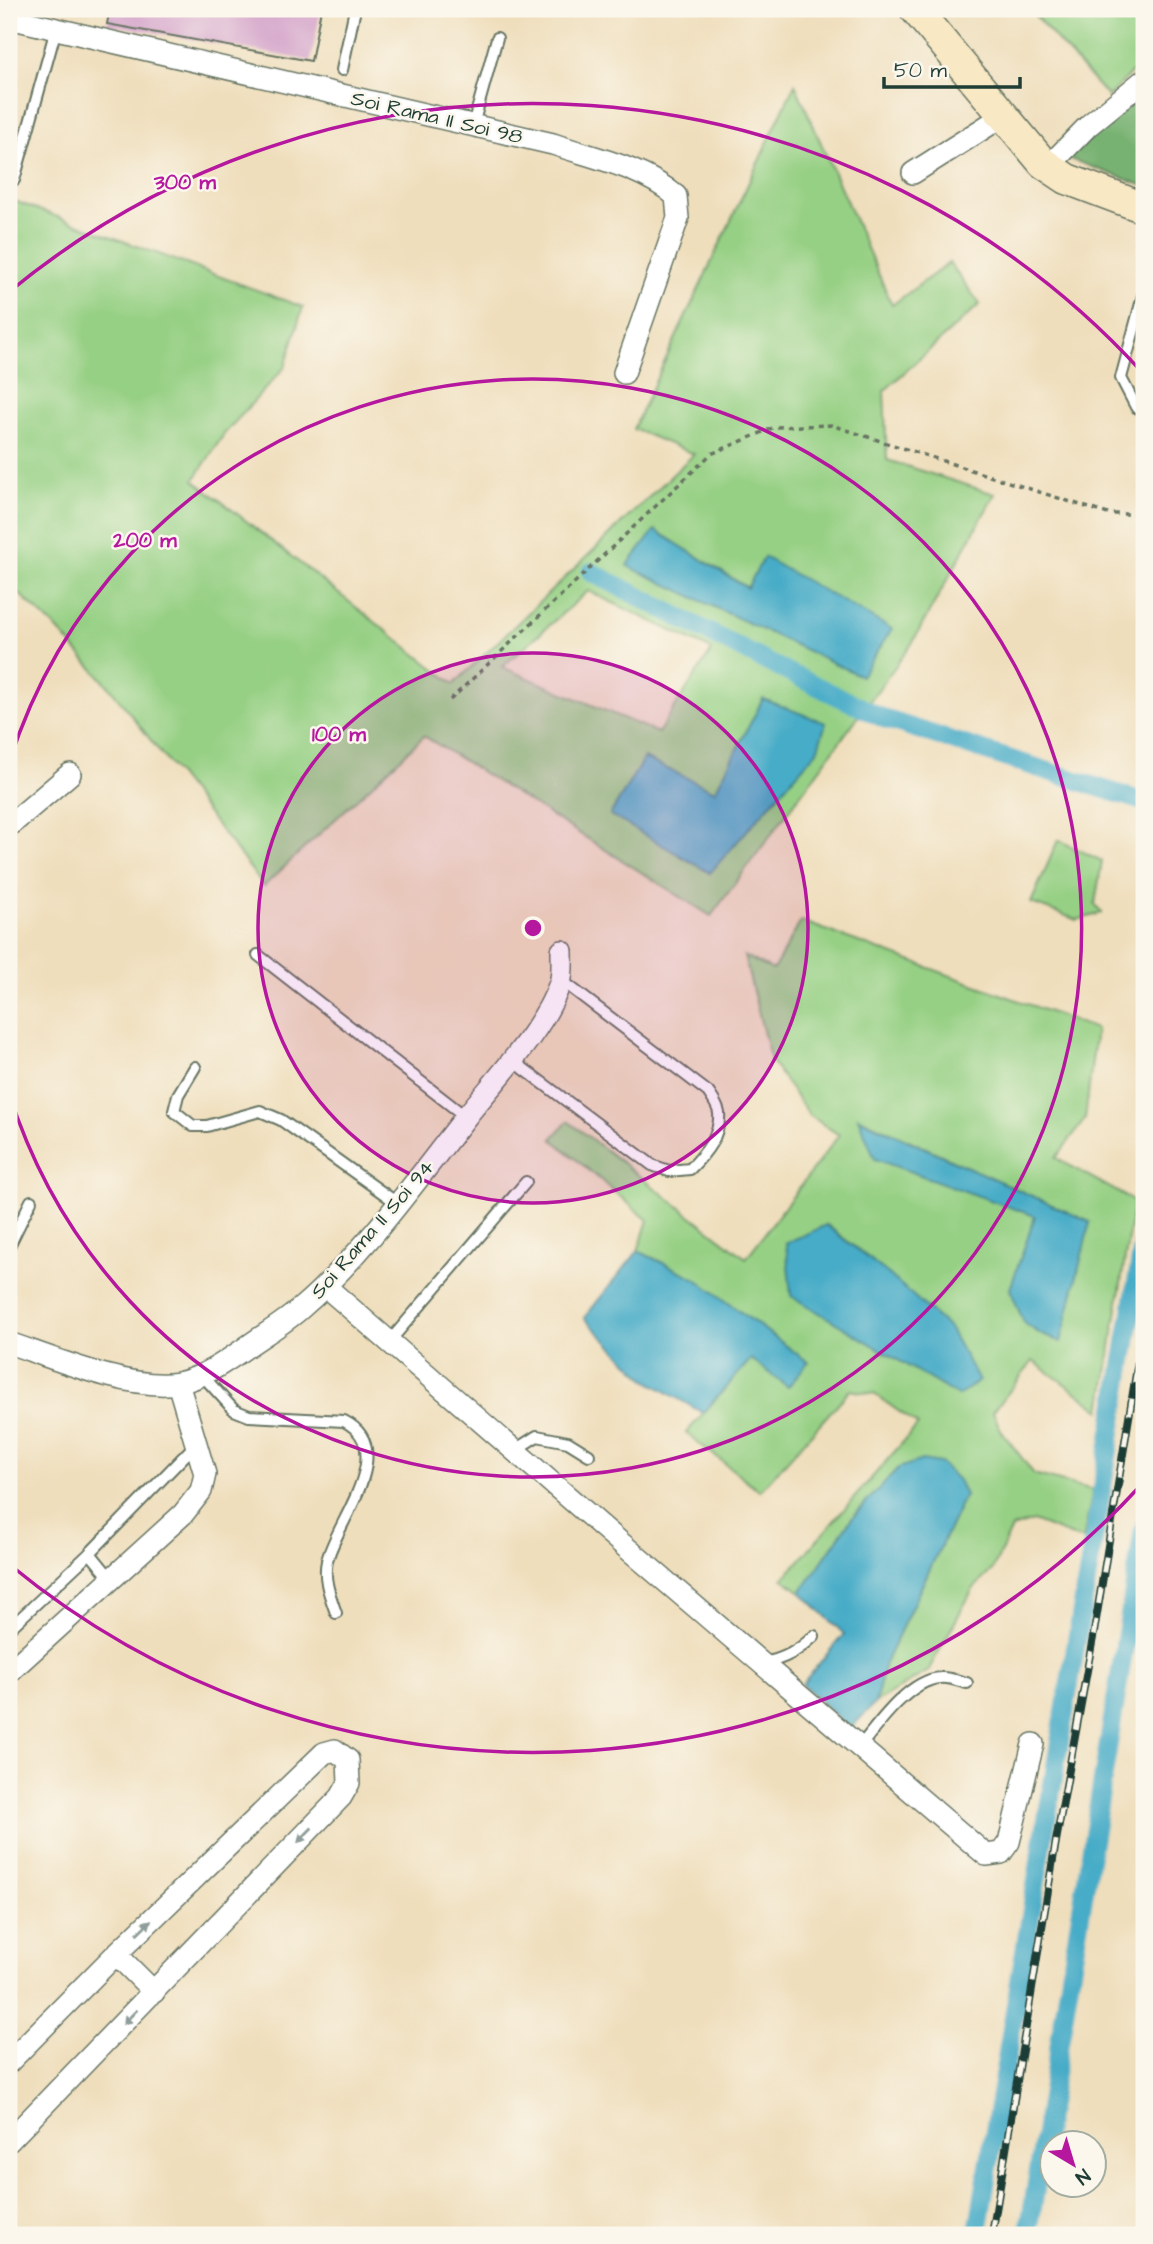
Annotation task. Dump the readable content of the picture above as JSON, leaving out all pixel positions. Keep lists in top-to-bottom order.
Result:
{
  "streets": {
    "street": ["Soi Rama II Soi 98", "Soi Rama II Soi 94"]
  },
  "scale_bar": "50 m",
  "north": "bottom right",
  "rings": ["300 m", "200 m", "100 m"]
}
